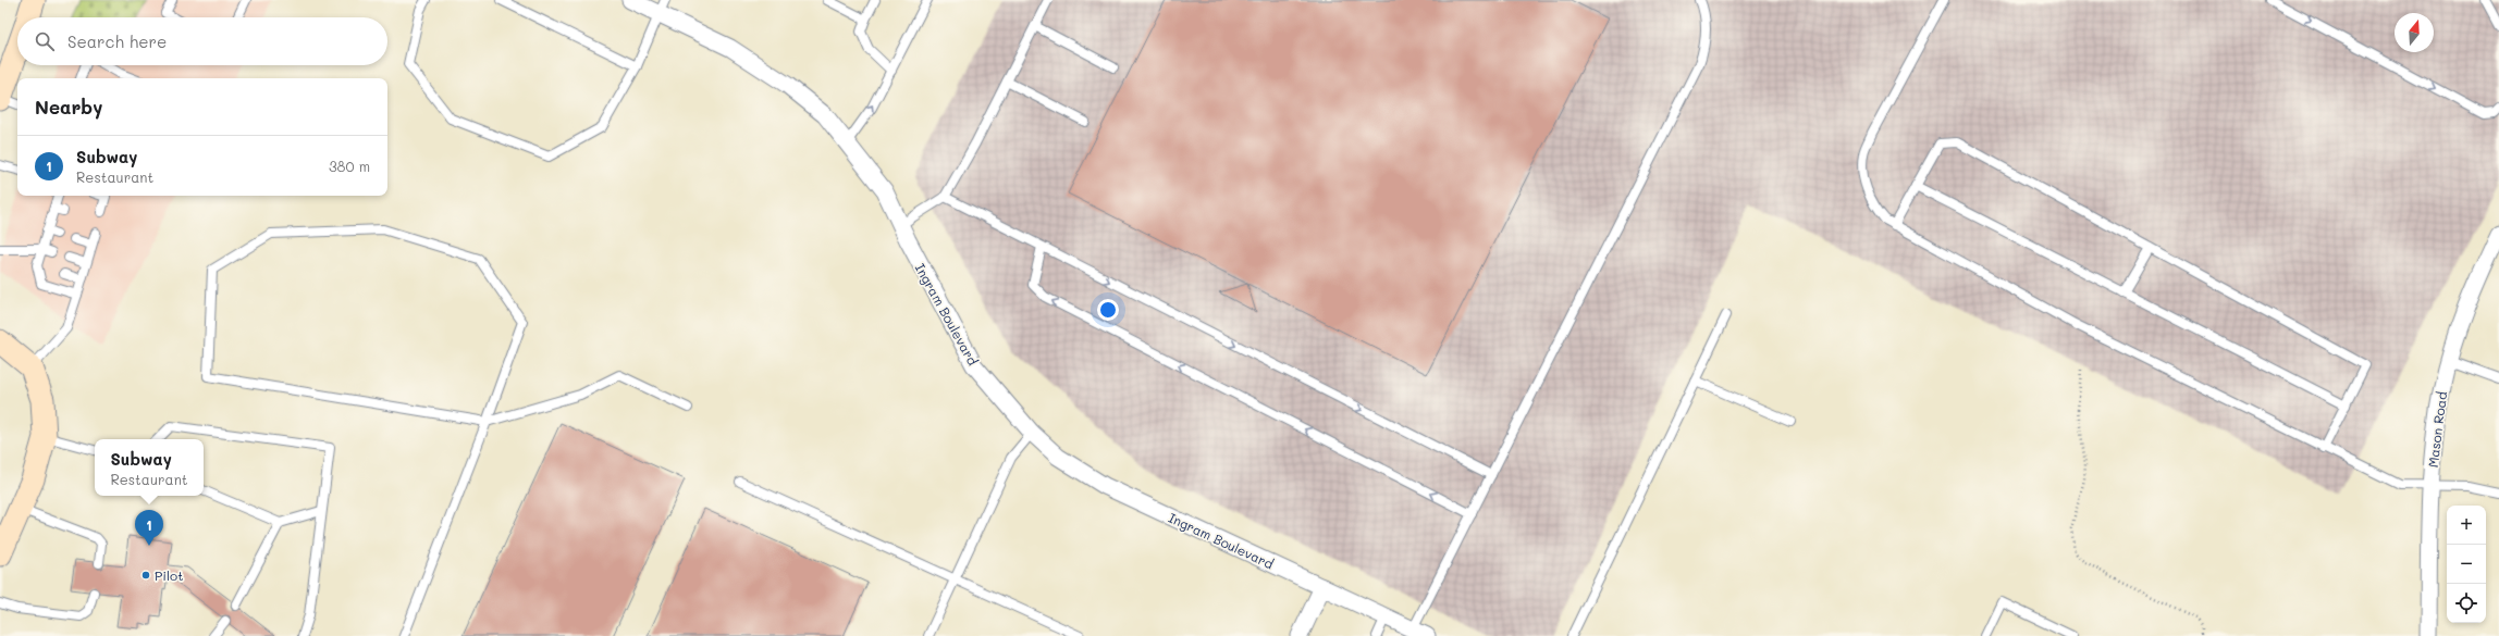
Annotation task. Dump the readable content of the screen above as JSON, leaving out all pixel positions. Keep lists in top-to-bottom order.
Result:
{
  "streets": {
    "street": ["Ingram Boulevard", "Mason Road"]
  },
  "places": ["Pilot"],
  "north": "top",
  "page": {
    "search": "Search here",
    "heading": "Nearby",
    "list": [
      {
        "mark": "1",
        "name": "Subway",
        "note": "Restaurant",
        "value": "380 m"
      }
    ],
    "popup": ["Subway", "Restaurant"],
    "map_buttons": ["+", "−"],
    "pins": "1"
  }
}
